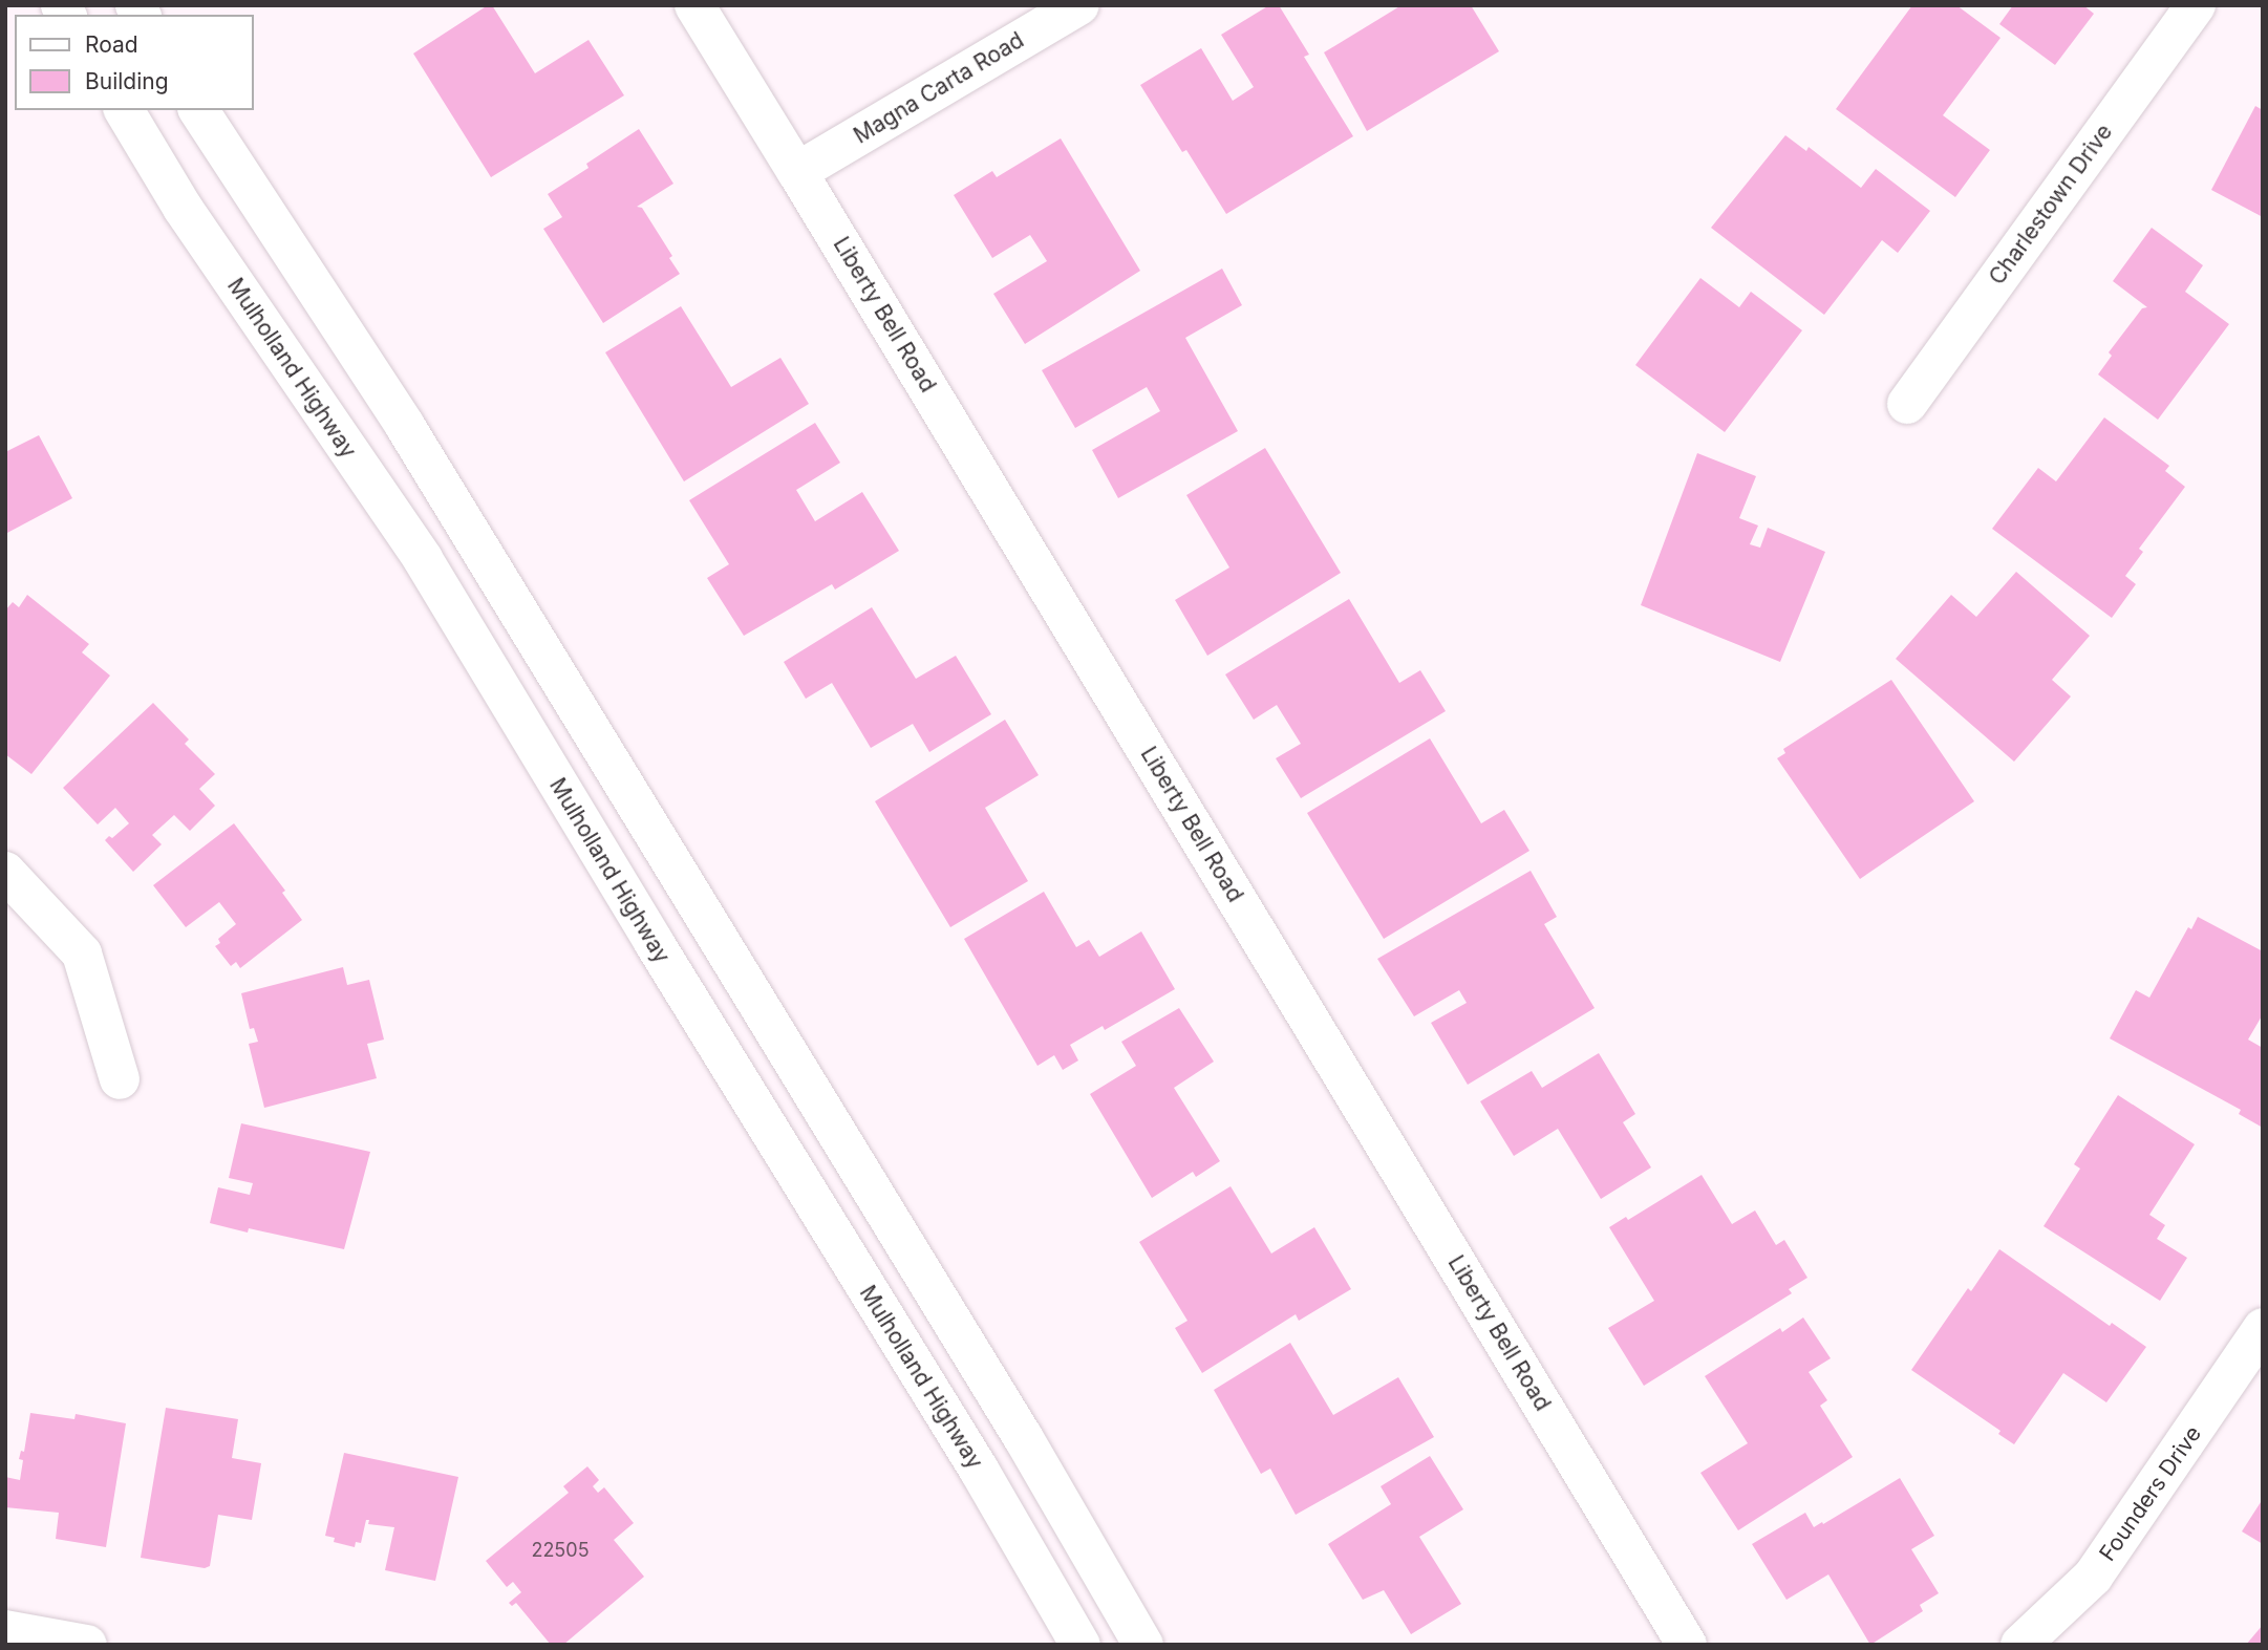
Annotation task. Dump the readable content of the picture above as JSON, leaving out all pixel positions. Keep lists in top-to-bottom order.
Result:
{
  "streets": {
    "main road": [
      "Magna Carta Road",
      "Charlestown Drive",
      "Liberty Bell Road",
      "Mulholland Highway",
      "Founders Drive"
    ]
  },
  "crossings": [
    ["Magna Carta Road", "Liberty Bell Road"]
  ],
  "house_numbers": ["22505"],
  "legend": ["Road", "Building"]
}
